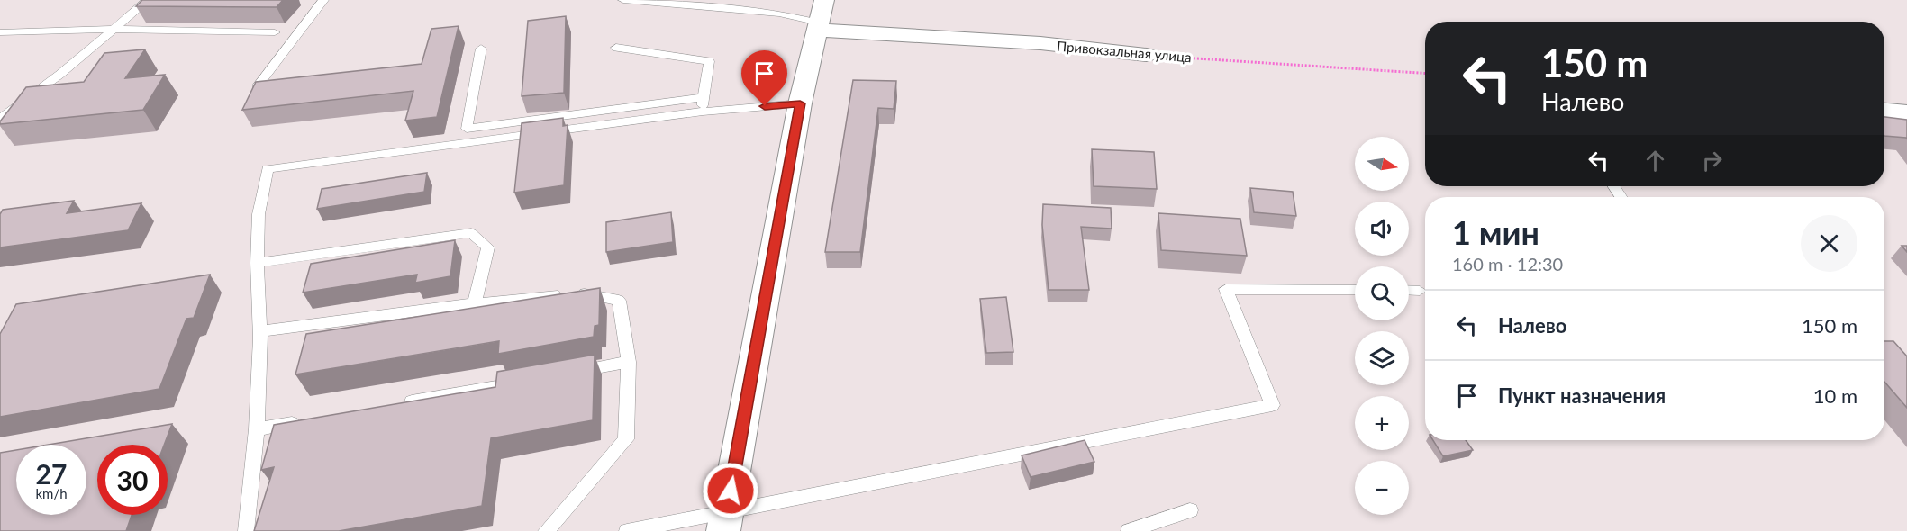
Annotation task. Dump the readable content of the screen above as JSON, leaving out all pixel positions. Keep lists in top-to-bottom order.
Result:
{
  "streets": {
    "street": ["Привокзальная улица"]
  },
  "north": "right",
  "page": {
    "turn": ["150 m", "Налево"],
    "map_buttons": ["+", "−"],
    "heading": ["1 мин", "160 m · 12:30"],
    "list": [
      {
        "name": "Налево",
        "value": "150 m"
      },
      {
        "name": "Пункт назначения",
        "value": "10 m"
      }
    ],
    "speed": "27 km/h",
    "limit": "30"
  }
}
